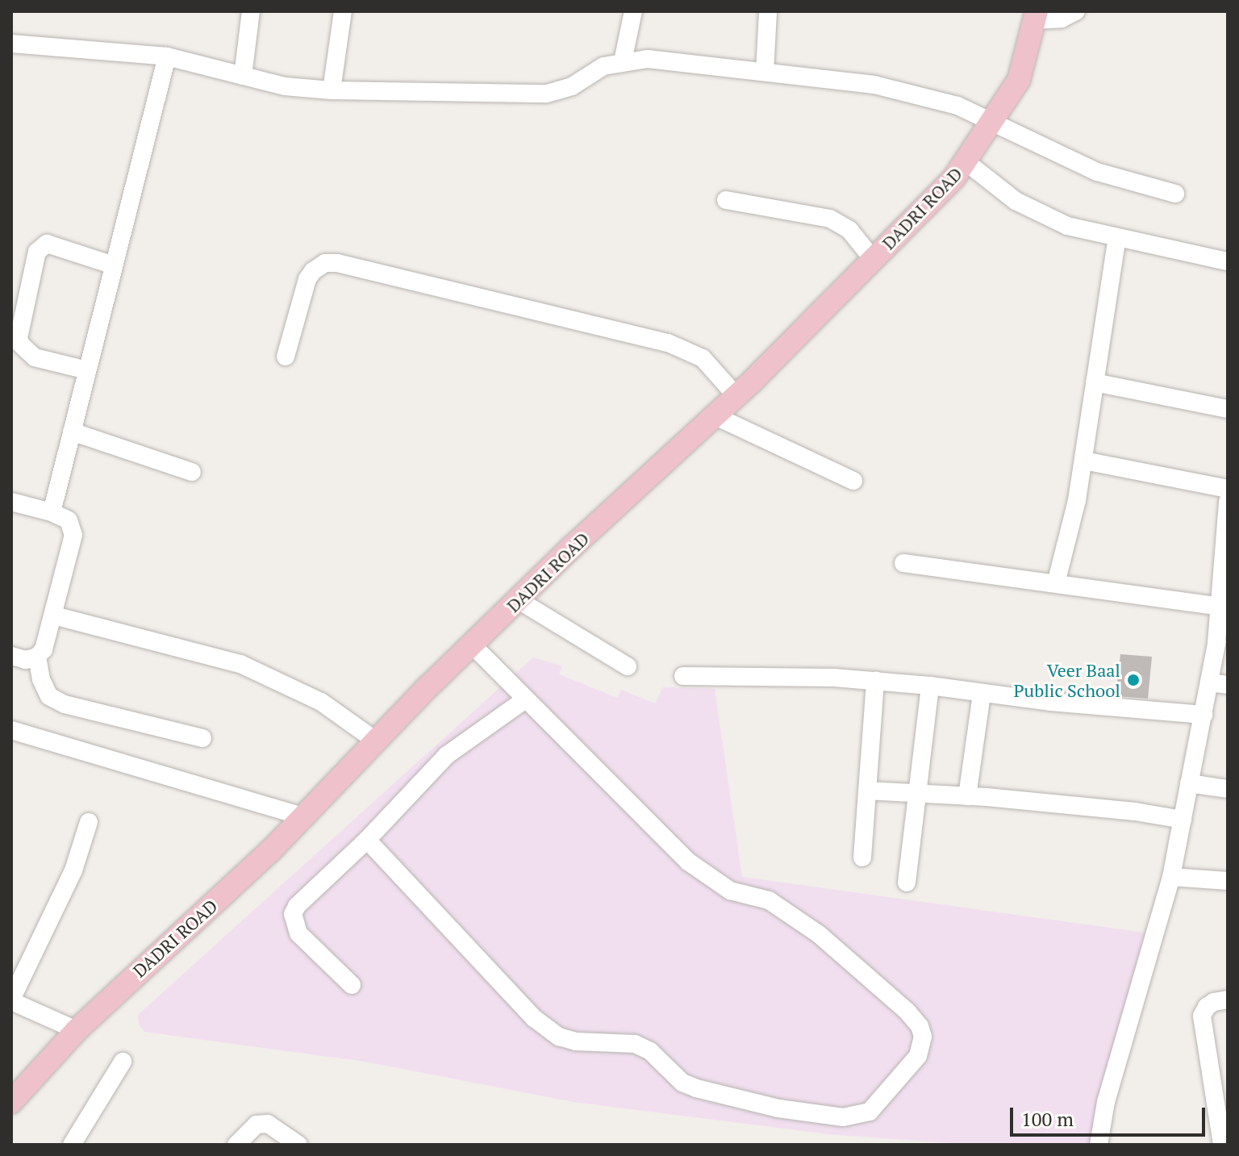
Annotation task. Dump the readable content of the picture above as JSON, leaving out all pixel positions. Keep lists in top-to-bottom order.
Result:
{
  "streets": {
    "main road": ["DADRI ROAD"]
  },
  "places": ["Veer Baal Public School"],
  "scale_bar": "100 m"
}
